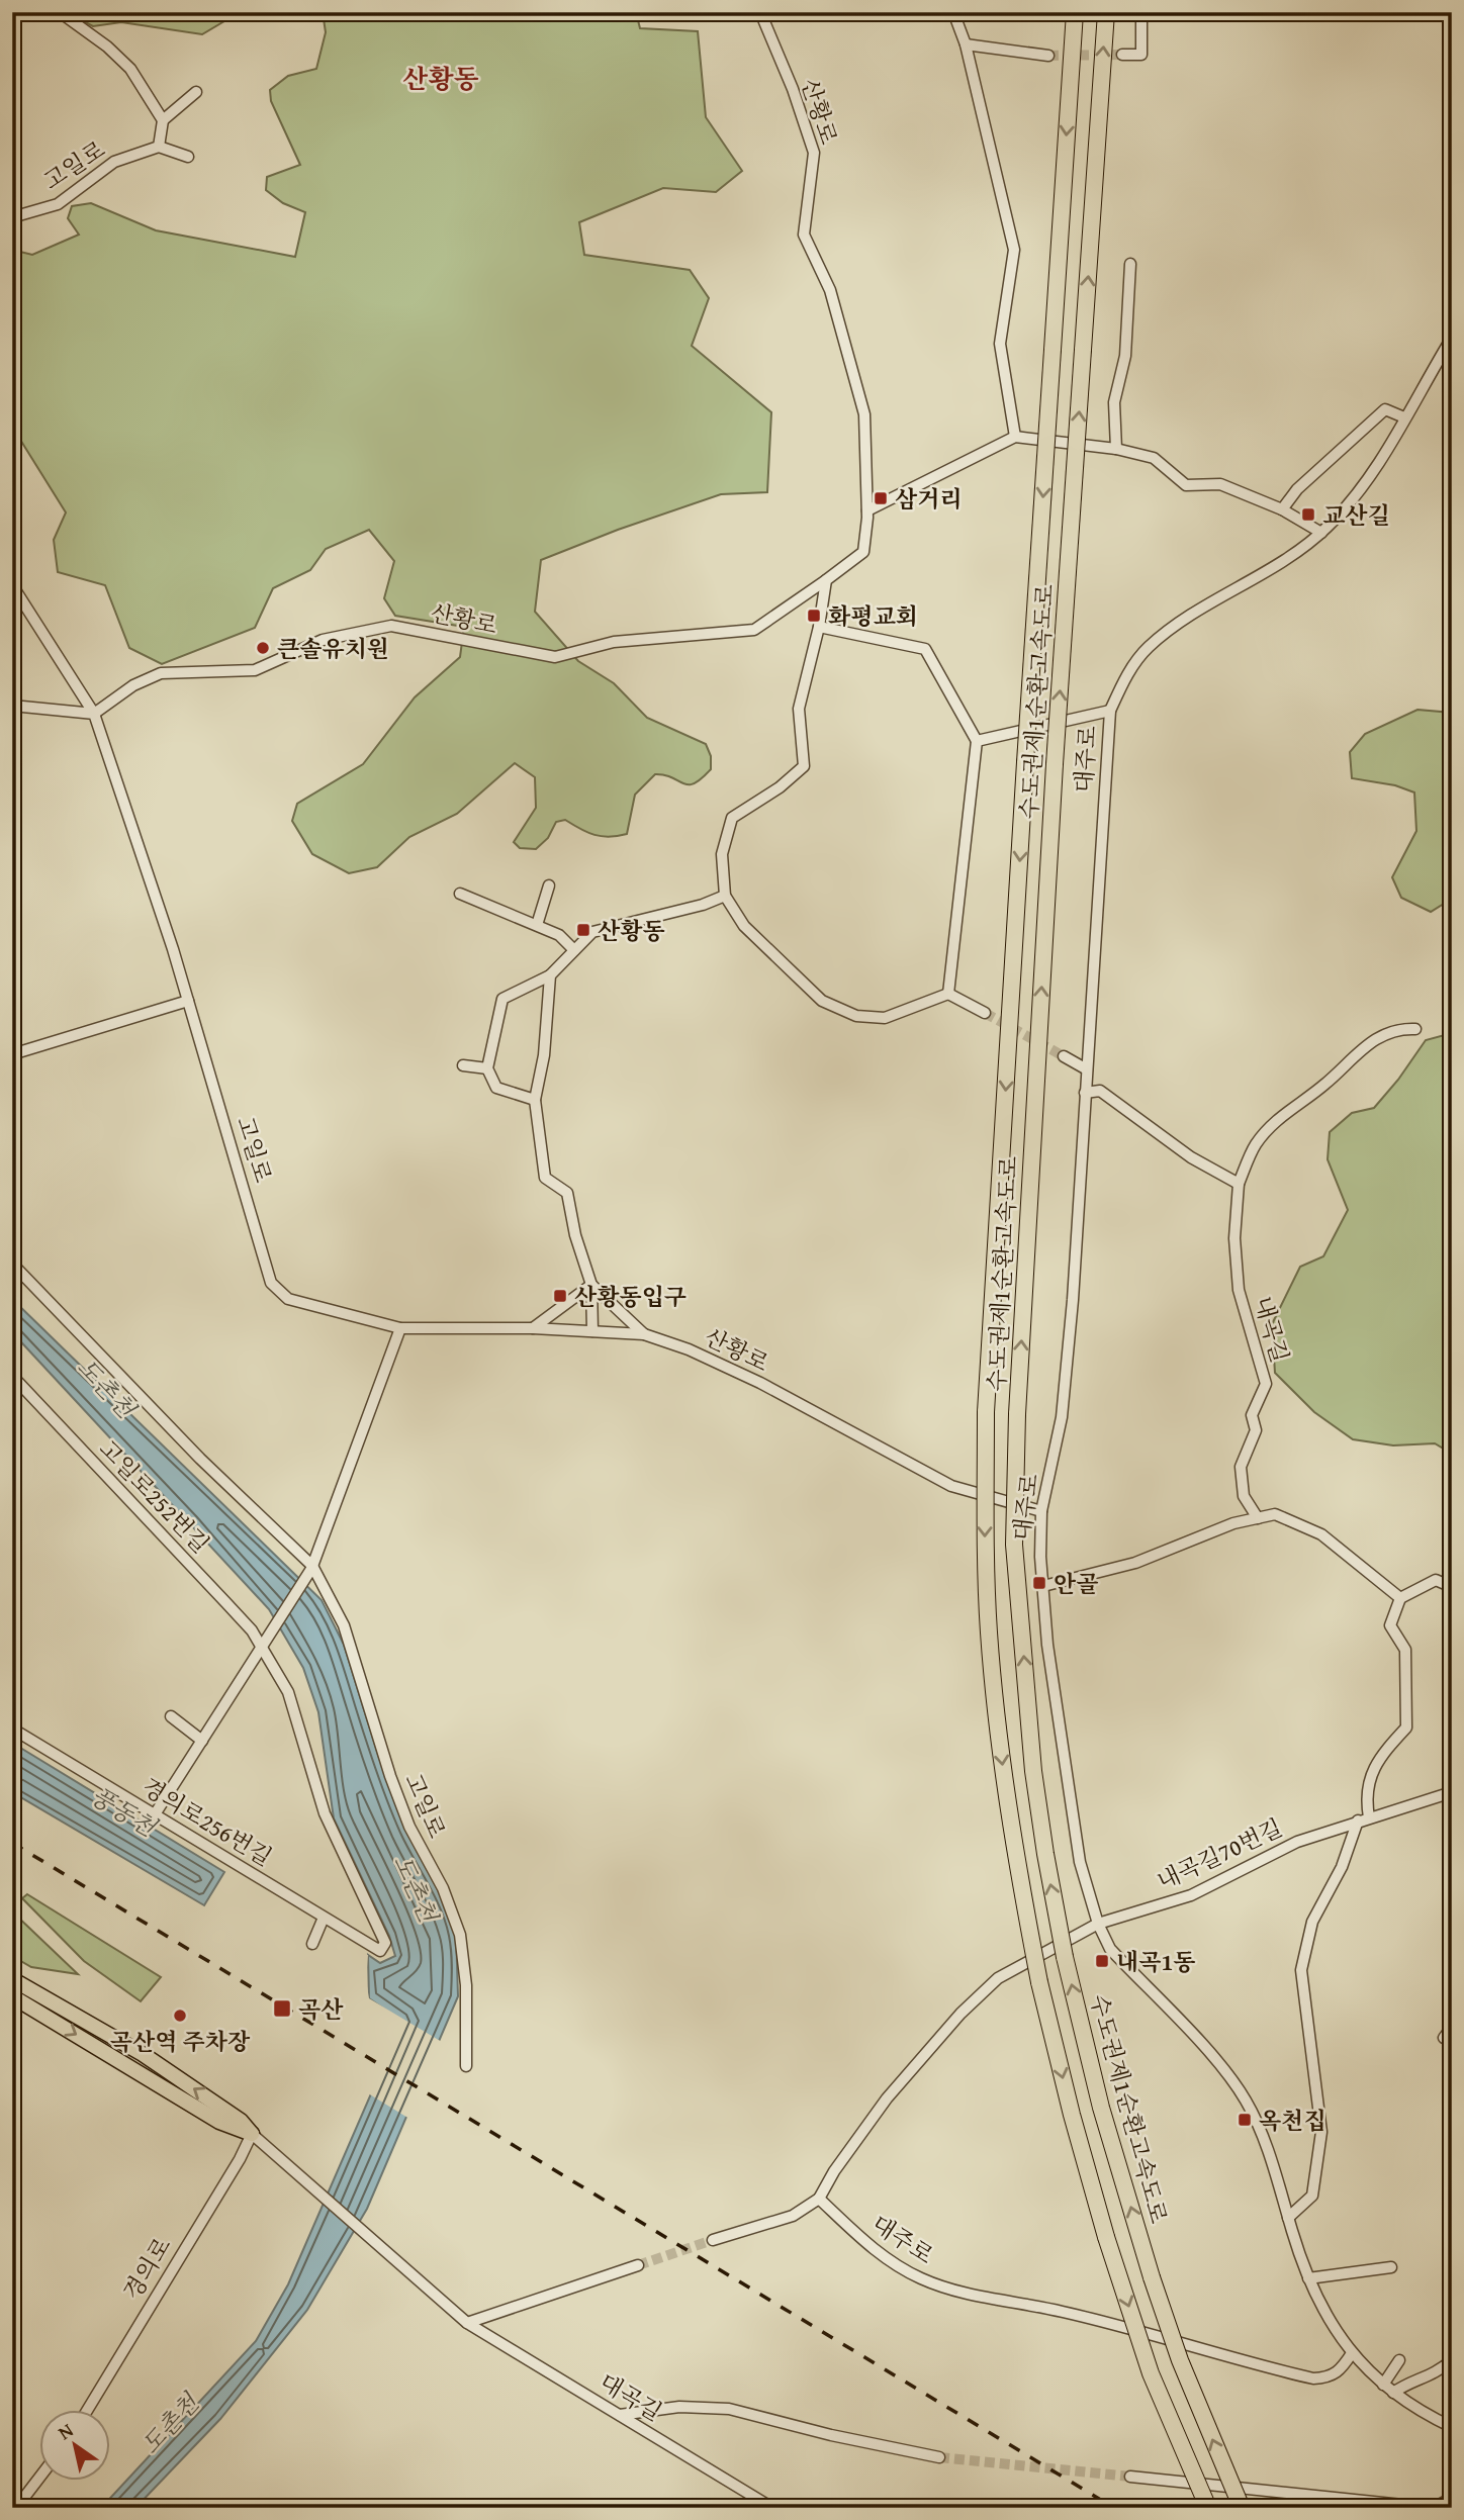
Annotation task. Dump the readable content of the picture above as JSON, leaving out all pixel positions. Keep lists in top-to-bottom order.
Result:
{
  "streets": {
    "highway": ["수도권제1순환고속도로"],
    "street": [
      "산황로",
      "고일로",
      "대주로",
      "내곡길",
      "고일로252번길",
      "경의로256번길",
      "내곡길70번길",
      "경의로",
      "대곡길"
    ]
  },
  "crossings": [
    ["산황로", "고일로"],
    ["산황로", "대주로"],
    ["대주로", "내곡길70번길"],
    ["고일로252번길", "경의로256번길"],
    ["경의로", "대곡길"]
  ],
  "districts": ["산황동"],
  "water": ["도촌천", "풍동천"],
  "places": {
    "transit": [
      "삼거리",
      "교산길",
      "화평교회",
      "산황동",
      "산황동입구",
      "안골",
      "내곡1동",
      "곡산",
      "옥천집"
    ],
    "other": ["큰솔유치원", "곡산역 주차장"]
  },
  "north": "top left"
}
